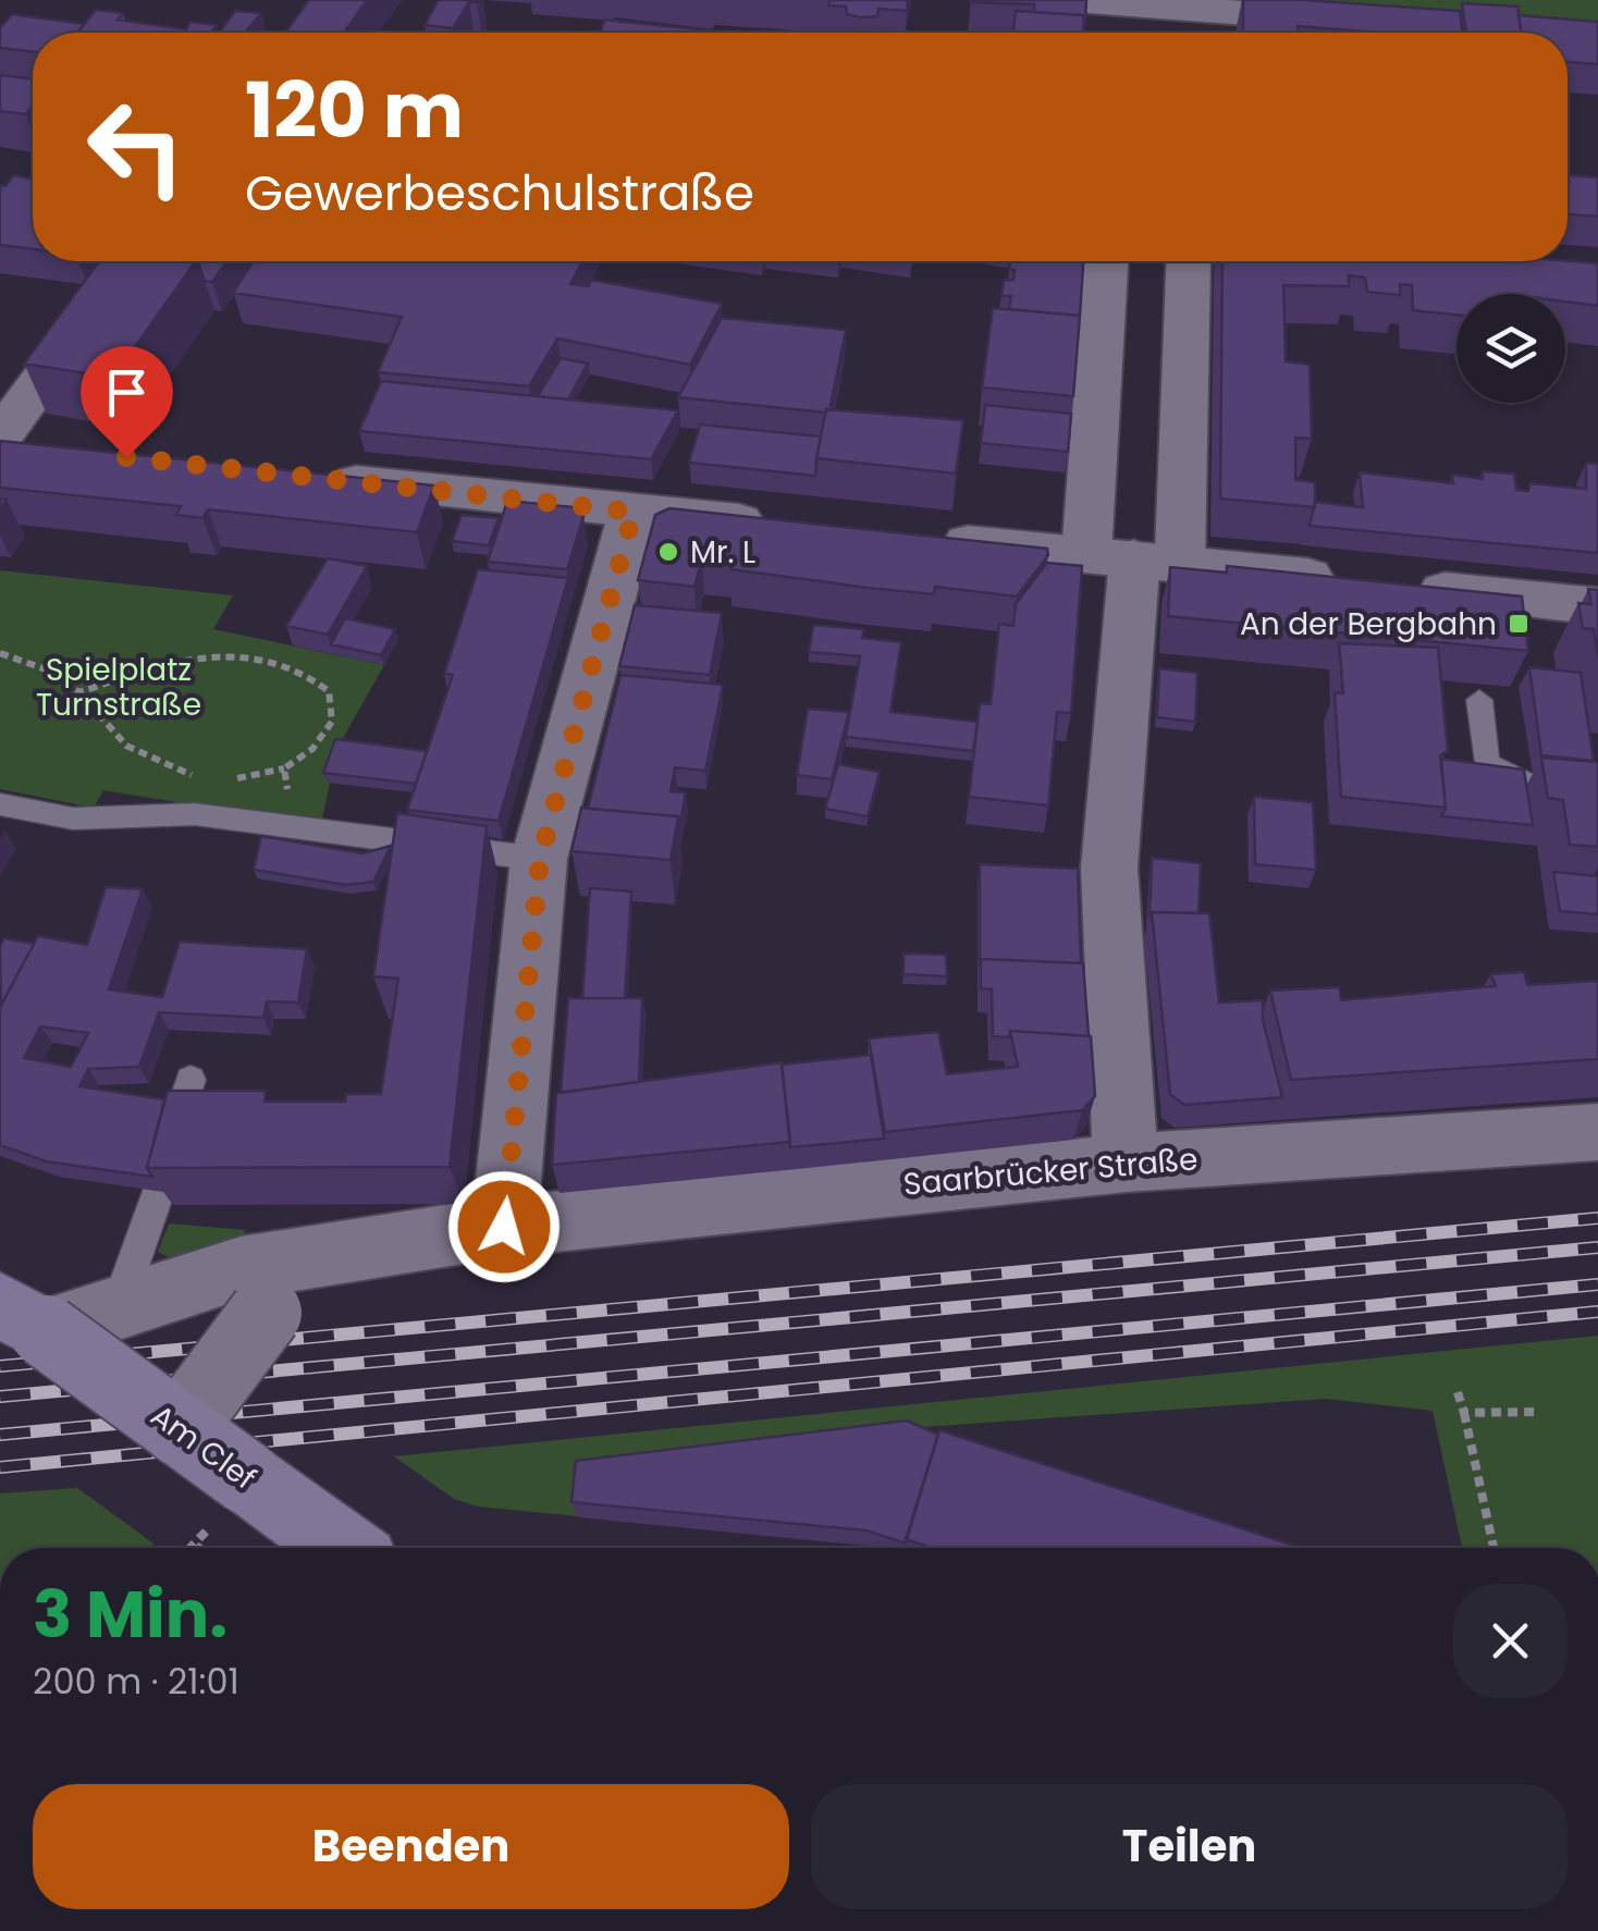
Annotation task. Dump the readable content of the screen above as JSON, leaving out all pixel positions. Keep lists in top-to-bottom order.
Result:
{
  "streets": {
    "main road": ["Am Clef"],
    "street": ["Saarbrücker Straße"]
  },
  "crossings": [
    ["Saarbrücker Straße", "Am Clef"]
  ],
  "parks": ["Spielplatz Turnstraße"],
  "places": {
    "other": ["Mr. L"],
    "transit": ["An der Bergbahn"]
  },
  "page": {
    "turn": ["120 m", "Gewerbeschulstraße"],
    "heading": ["3 Min.", "200 m · 21:01"],
    "buttons": ["Beenden", "Teilen"]
  }
}
